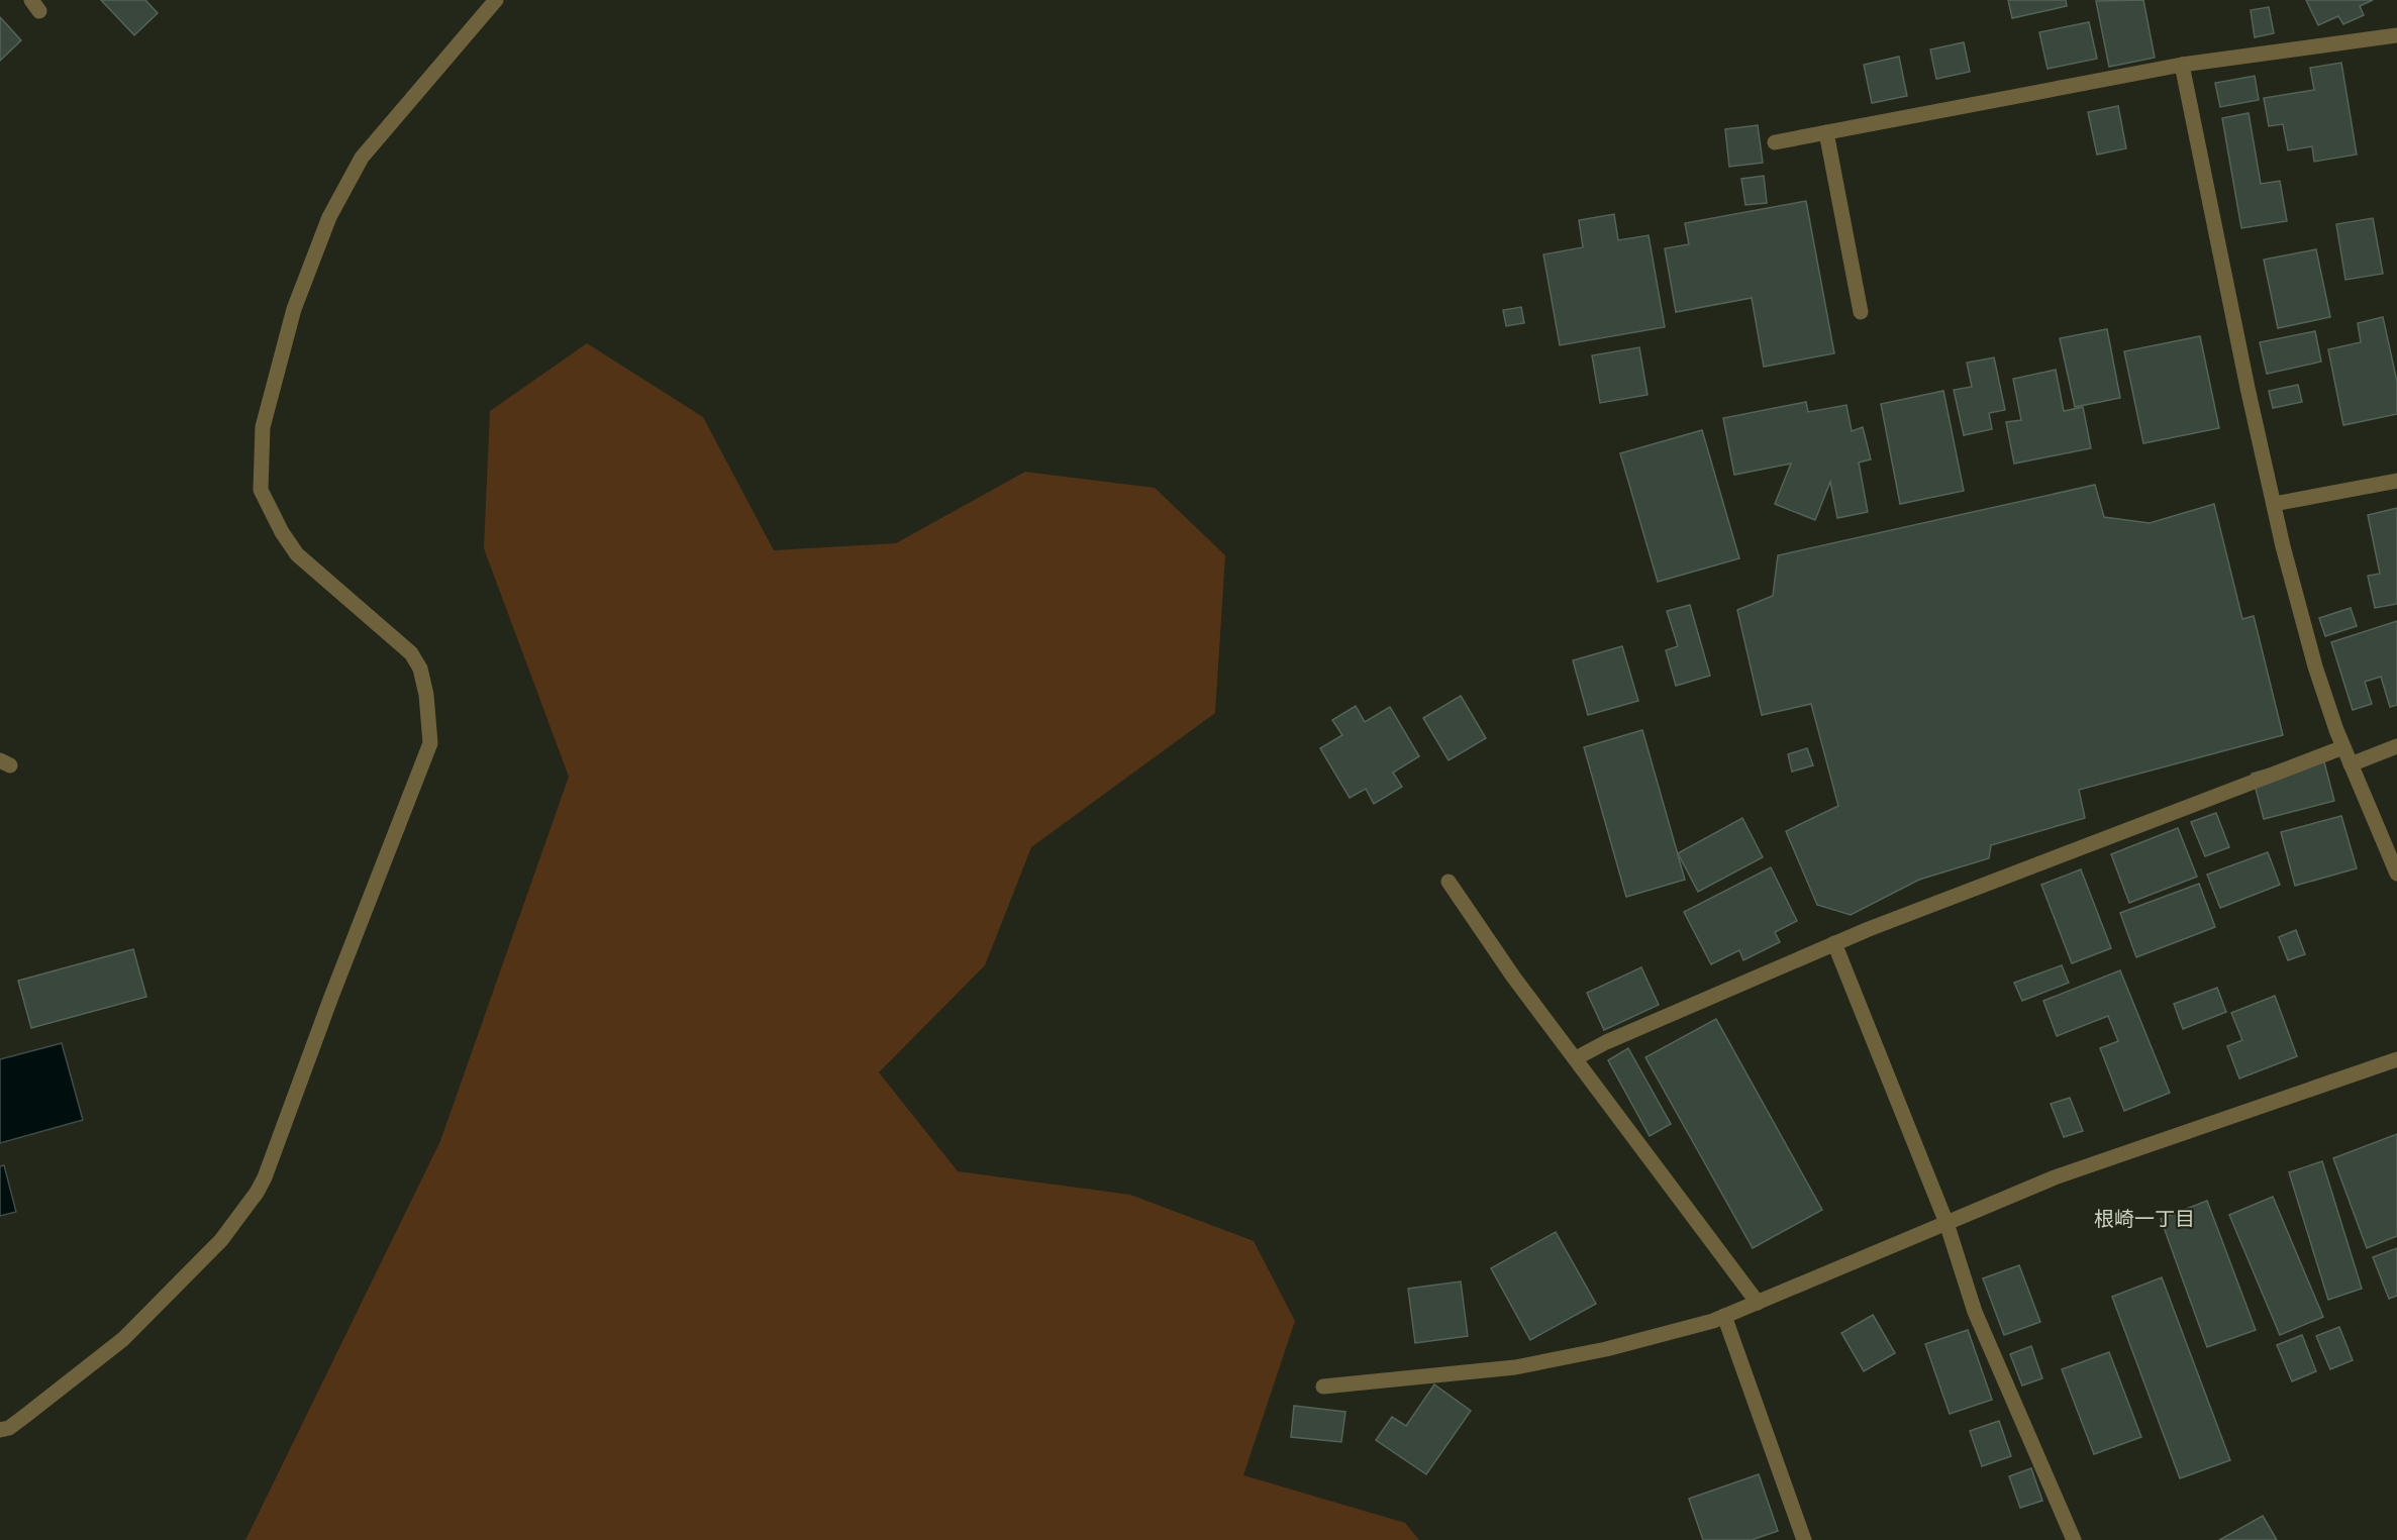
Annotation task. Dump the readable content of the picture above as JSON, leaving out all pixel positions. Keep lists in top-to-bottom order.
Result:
{
  "districts": ["根崎一丁目"]
}
